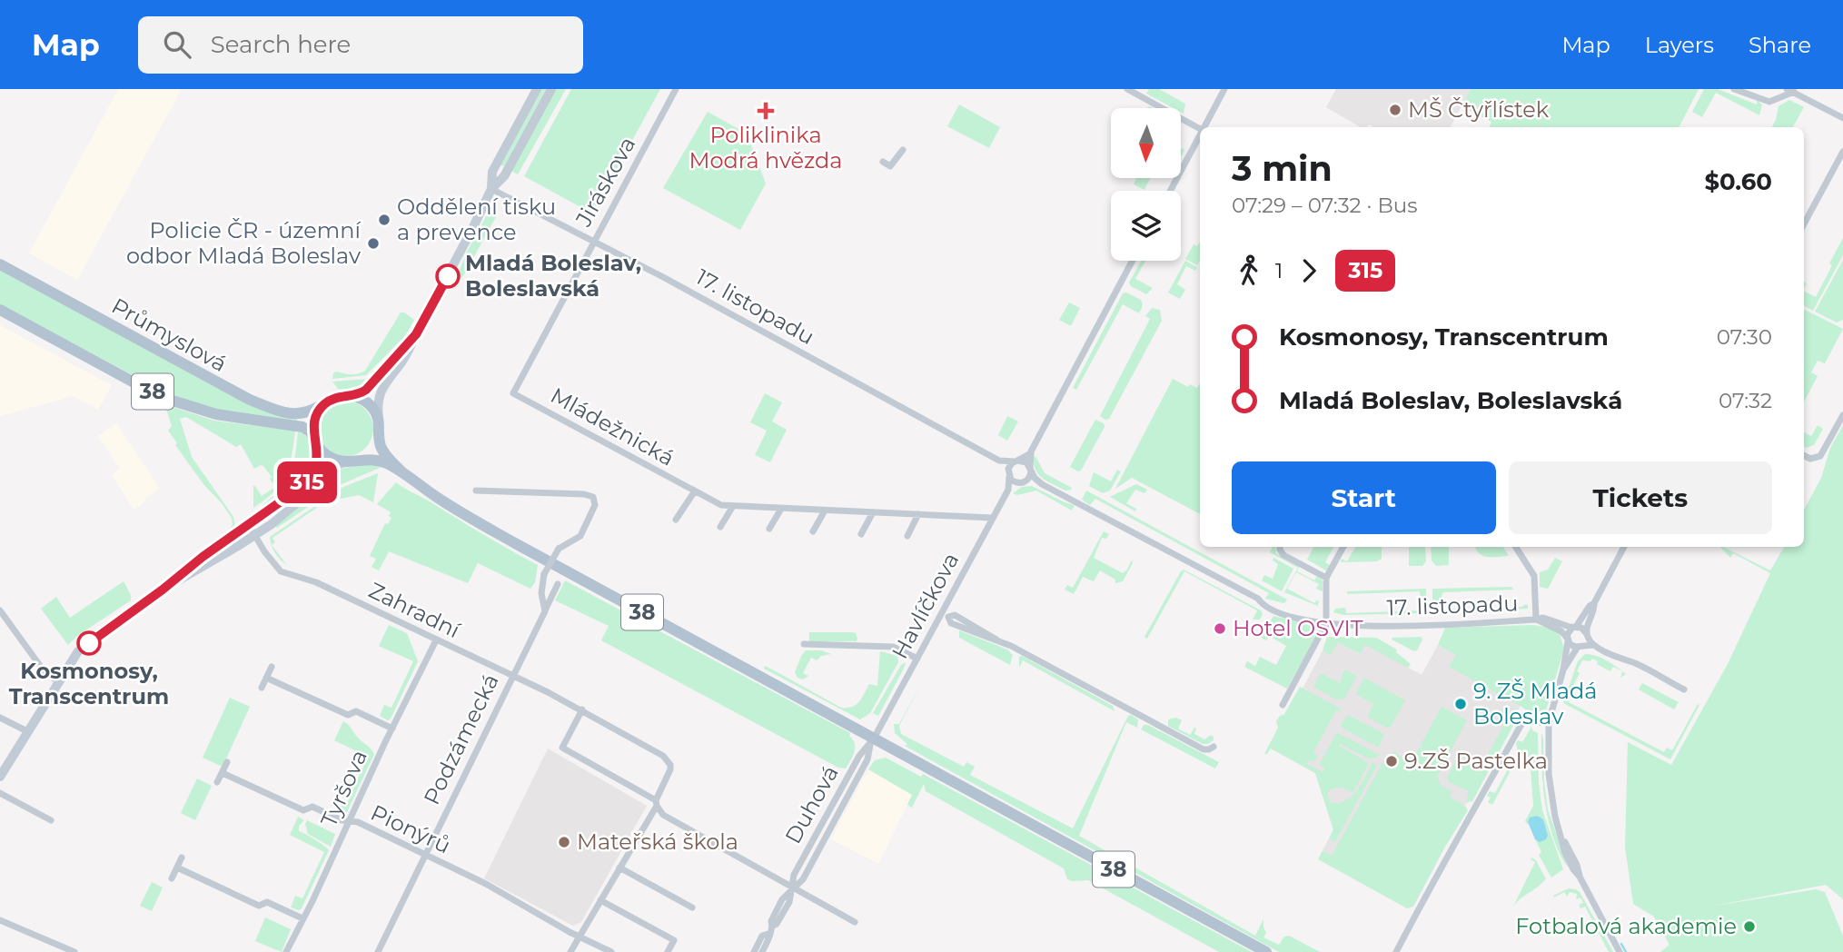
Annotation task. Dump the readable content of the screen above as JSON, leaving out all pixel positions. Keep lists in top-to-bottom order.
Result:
{
  "streets": {
    "main road": ["Průmyslová", "38"],
    "street": [
      "Jiráskova",
      "17. listopadu",
      "Mládežnická",
      "Havlíčkova",
      "Zahradní",
      "Podzámecká",
      "Tyršova",
      "Duhová",
      "Pionýrů"
    ]
  },
  "crossings": [
    ["Jiráskova", "17. listopadu"],
    ["Jiráskova", "Mládežnická"],
    ["Průmyslová", "38"],
    ["38", "Havlíčkova"],
    ["38", "Duhová"],
    ["Mládežnická", "Havlíčkova"],
    ["Havlíčkova", "Duhová"],
    ["Zahradní", "Podzámecká"],
    ["Zahradní", "Tyršova"],
    ["Podzámecká", "Pionýrů"],
    ["Tyršova", "Pionýrů"]
  ],
  "places": {
    "other": [
      "MŠ Čtyřlístek",
      "Oddělení tisku a prevence",
      "Policie ČR - územní odbor Mladá Boleslav",
      "Mladá Boleslav, Boleslavská",
      "Hotel OSVIT",
      "Kosmonosy, Transcentrum",
      "9. ZŠ Mladá Boleslav",
      "9.ZŠ Pastelka",
      "Mateřská škola",
      "Fotbalová akademie"
    ],
    "health": ["Poliklinika Modrá hvězda"]
  },
  "lines": ["bus line 315"],
  "north": "bottom",
  "page": {
    "header": "Map",
    "search": "Search here",
    "nav": ["Map", "Layers", "Share"],
    "on_map": "315",
    "heading": ["3 min", "07:29 – 07:32 · Bus", "$0.60"],
    "legs": ["1", "315"],
    "list": [
      {
        "name": "Kosmonosy, Transcentrum",
        "value": "07:30"
      },
      {
        "name": "Mladá Boleslav, Boleslavská",
        "value": "07:32"
      }
    ],
    "buttons": ["Start", "Tickets"]
  }
}
